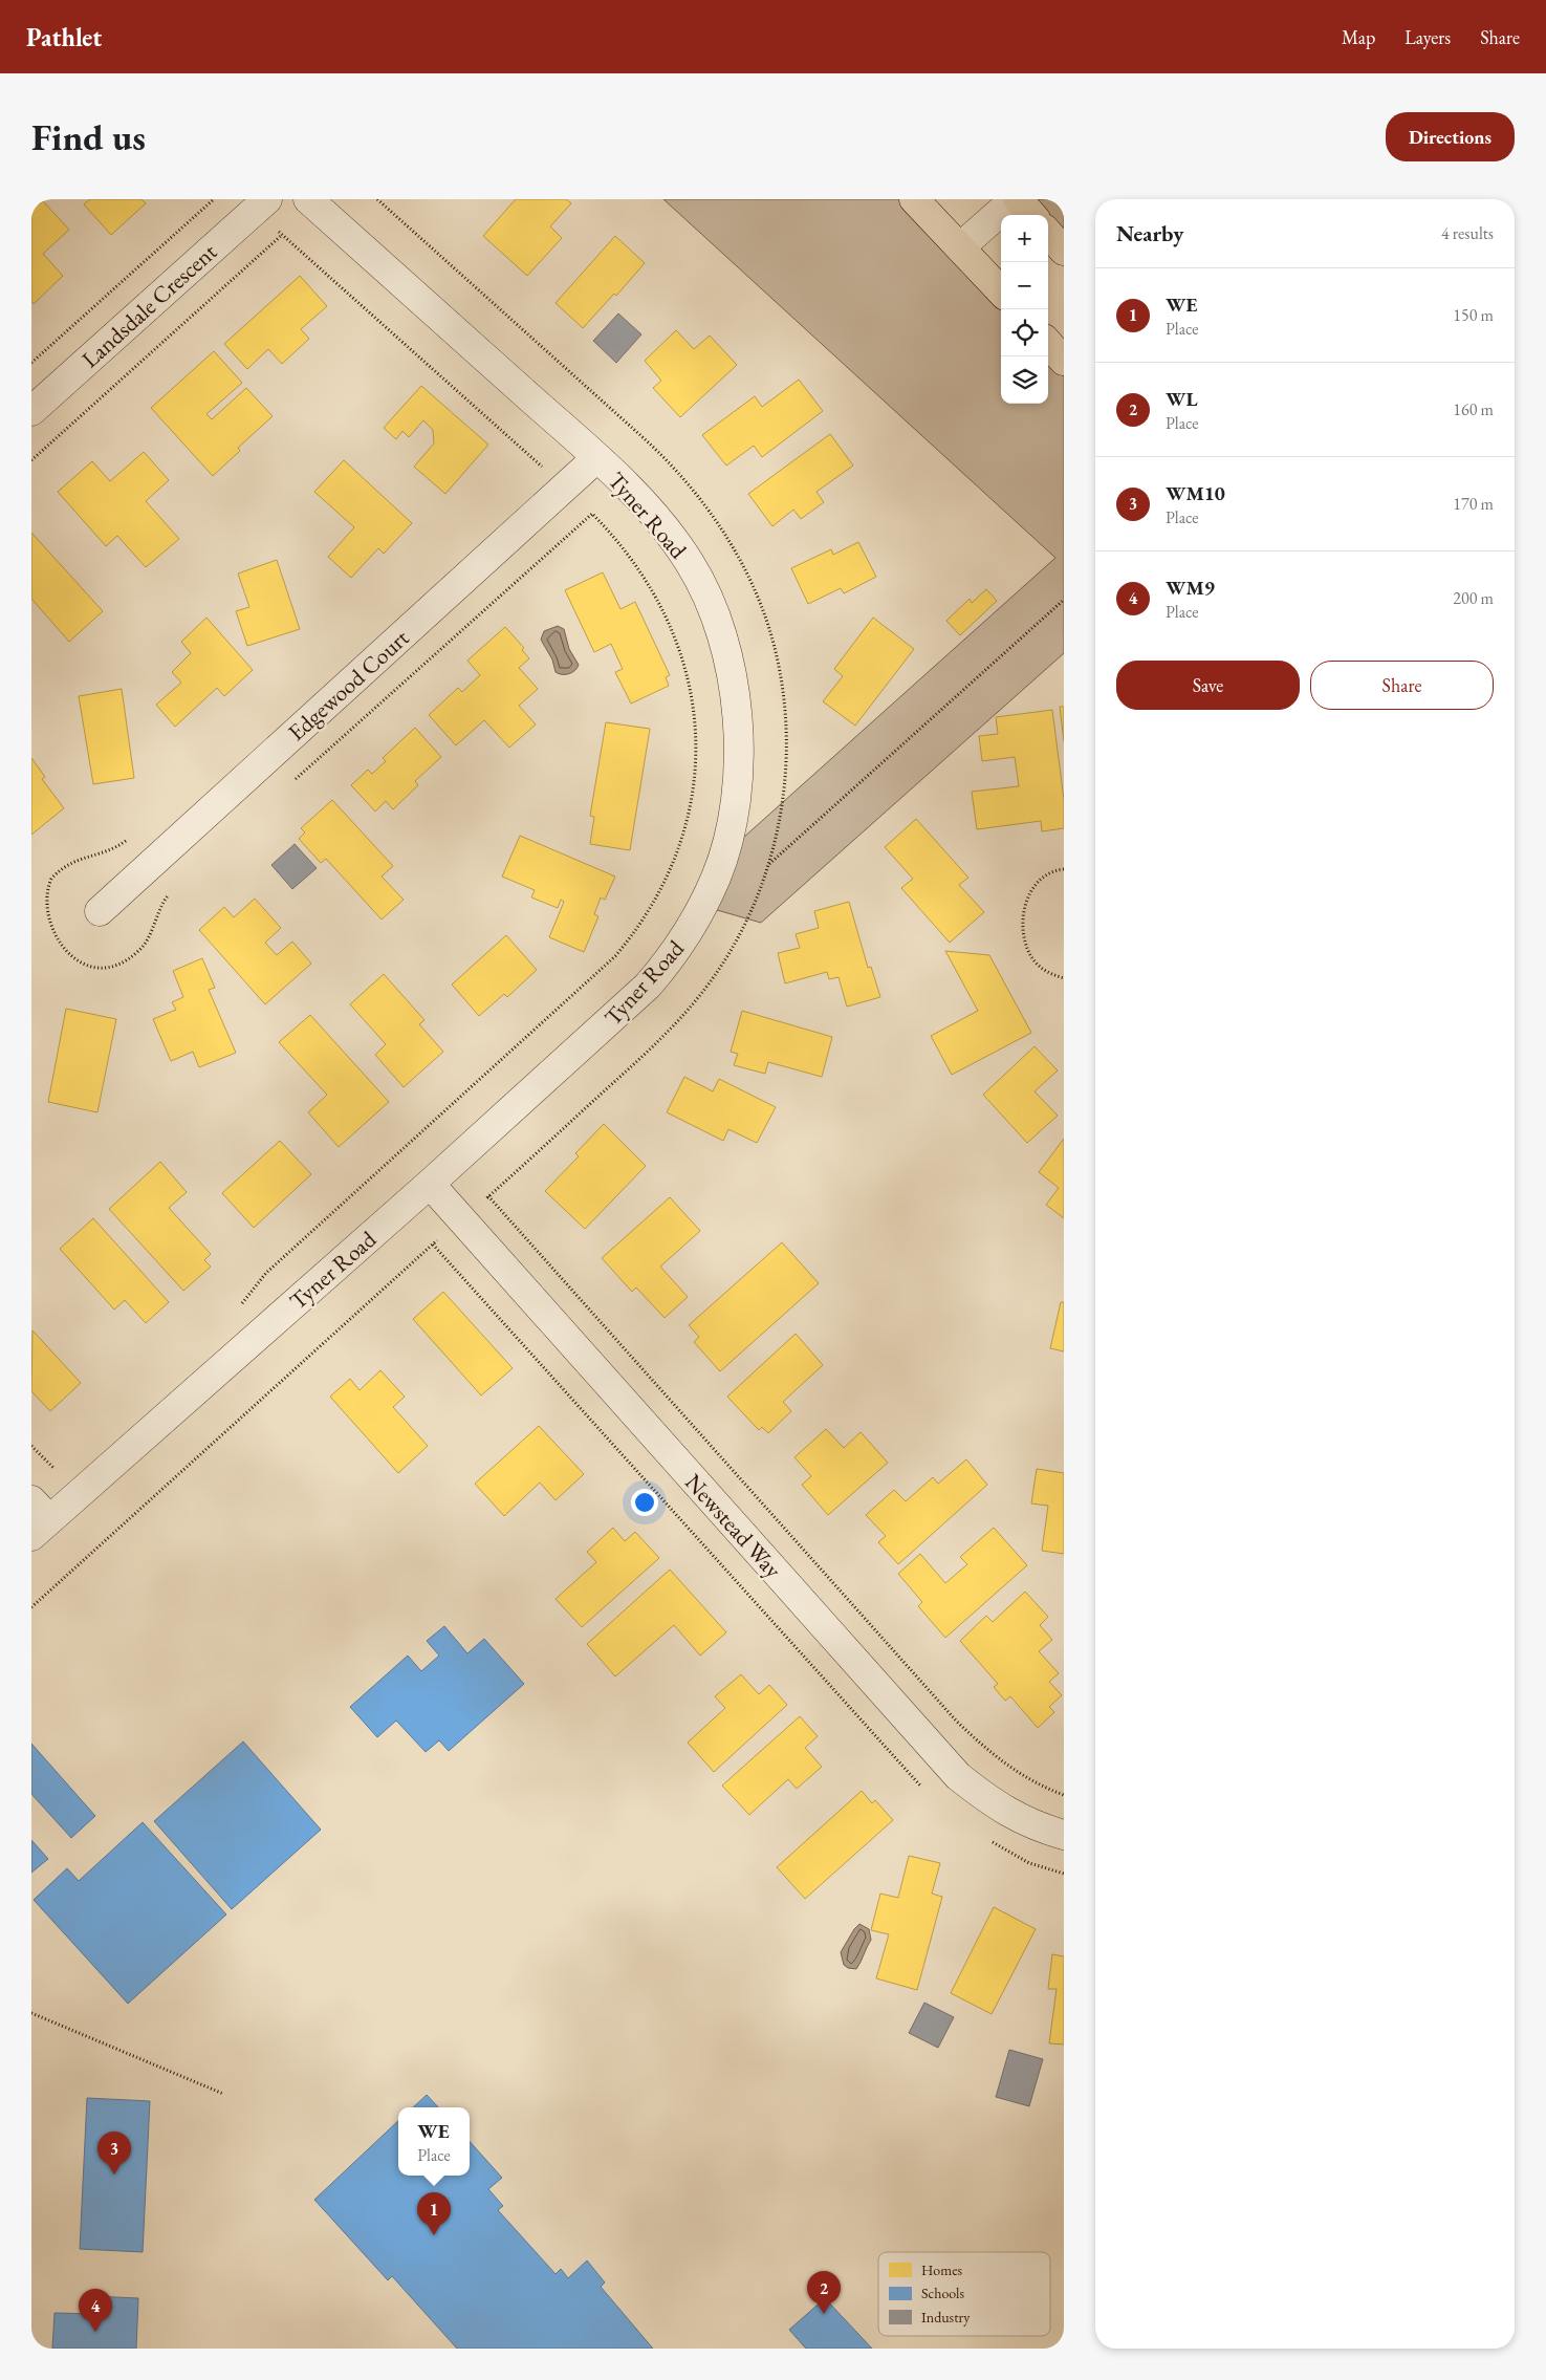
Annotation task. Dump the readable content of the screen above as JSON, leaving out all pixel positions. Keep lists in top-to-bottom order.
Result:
{
  "streets": {
    "street": [
      "Landsdale Crescent",
      "Tyner Road",
      "Edgewood Court",
      "Newstead Way"
    ]
  },
  "crossings": [
    ["Tyner Road", "Edgewood Court"],
    ["Tyner Road", "Newstead Way"]
  ],
  "legend": ["Homes", "Schools", "Industry"],
  "page": {
    "header": "Pathlet",
    "nav": ["Map", "Layers", "Share"],
    "buttons": [
      "Directions",
      ["Save", "Share"]
    ],
    "title": "Find us",
    "heading": ["Nearby", "4 results"],
    "map_buttons": ["+", "−"],
    "list": [
      {
        "mark": "1",
        "name": "WE",
        "note": "Place",
        "value": "150 m"
      },
      {
        "mark": "2",
        "name": "WL",
        "note": "Place",
        "value": "160 m"
      },
      {
        "mark": "3",
        "name": "WM10",
        "note": "Place",
        "value": "170 m"
      },
      {
        "mark": "4",
        "name": "WM9",
        "note": "Place",
        "value": "200 m"
      }
    ],
    "popup": ["WE", "Place"],
    "pins": [
      "3",
      "1",
      "2",
      "4"
    ]
  }
}
